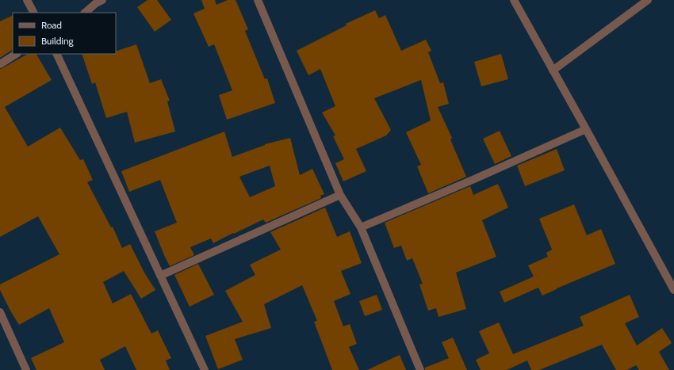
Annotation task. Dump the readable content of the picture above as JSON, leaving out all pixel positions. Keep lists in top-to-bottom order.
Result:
{
  "legend": ["Road", "Building"]
}
